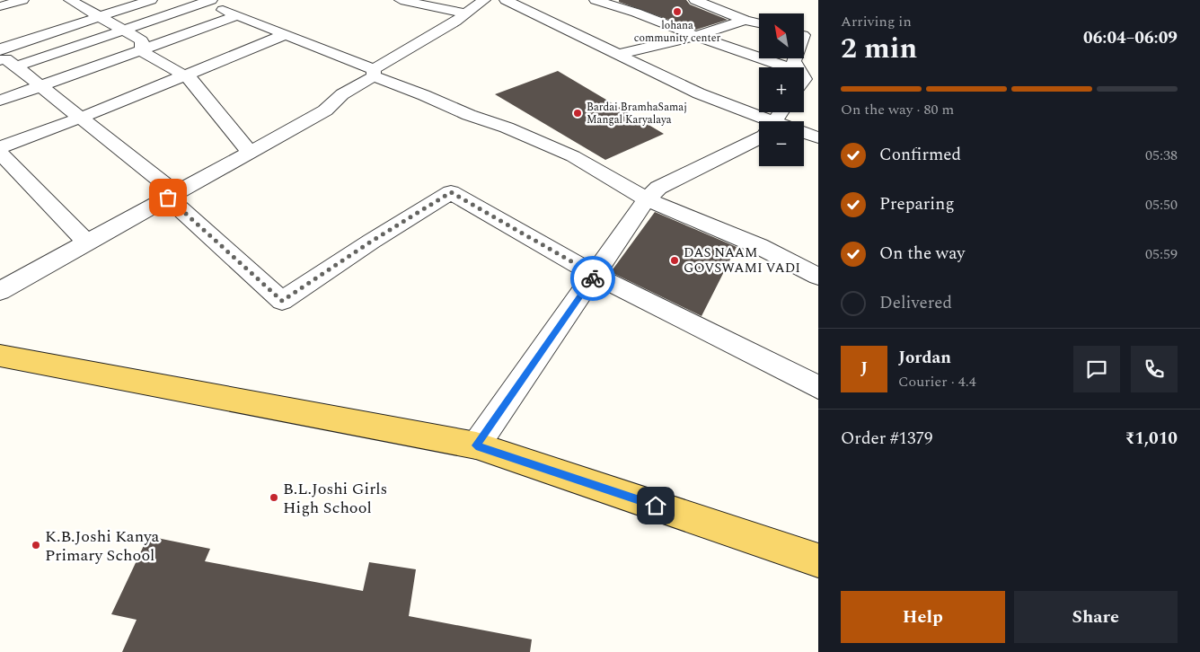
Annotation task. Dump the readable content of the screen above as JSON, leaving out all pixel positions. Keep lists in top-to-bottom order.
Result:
{
  "places": [
    "lohana community center",
    "Bardai BramhaSamaj Mangal Karyalaya",
    "DAS NAAM GOVSWAMI VADI",
    "B.L.Joshi Girls High School",
    "K.B.Joshi Kanya Primary School"
  ],
  "north": "top left",
  "page": {
    "heading": ["2 min", "Arriving in", "06:04–06:09"],
    "panel": [
      "Jordan",
      "Courier · 4.4",
      "Order #1379",
      "₹1,010"
    ],
    "map_buttons": ["+", "−"],
    "bar": "On the way · 80 m",
    "list": [
      ["Confirmed", "05:38"],
      ["Preparing", "05:50"],
      ["On the way", "05:59"],
      "Delivered"
    ],
    "round": "J",
    "buttons": ["Help", "Share"]
  }
}
